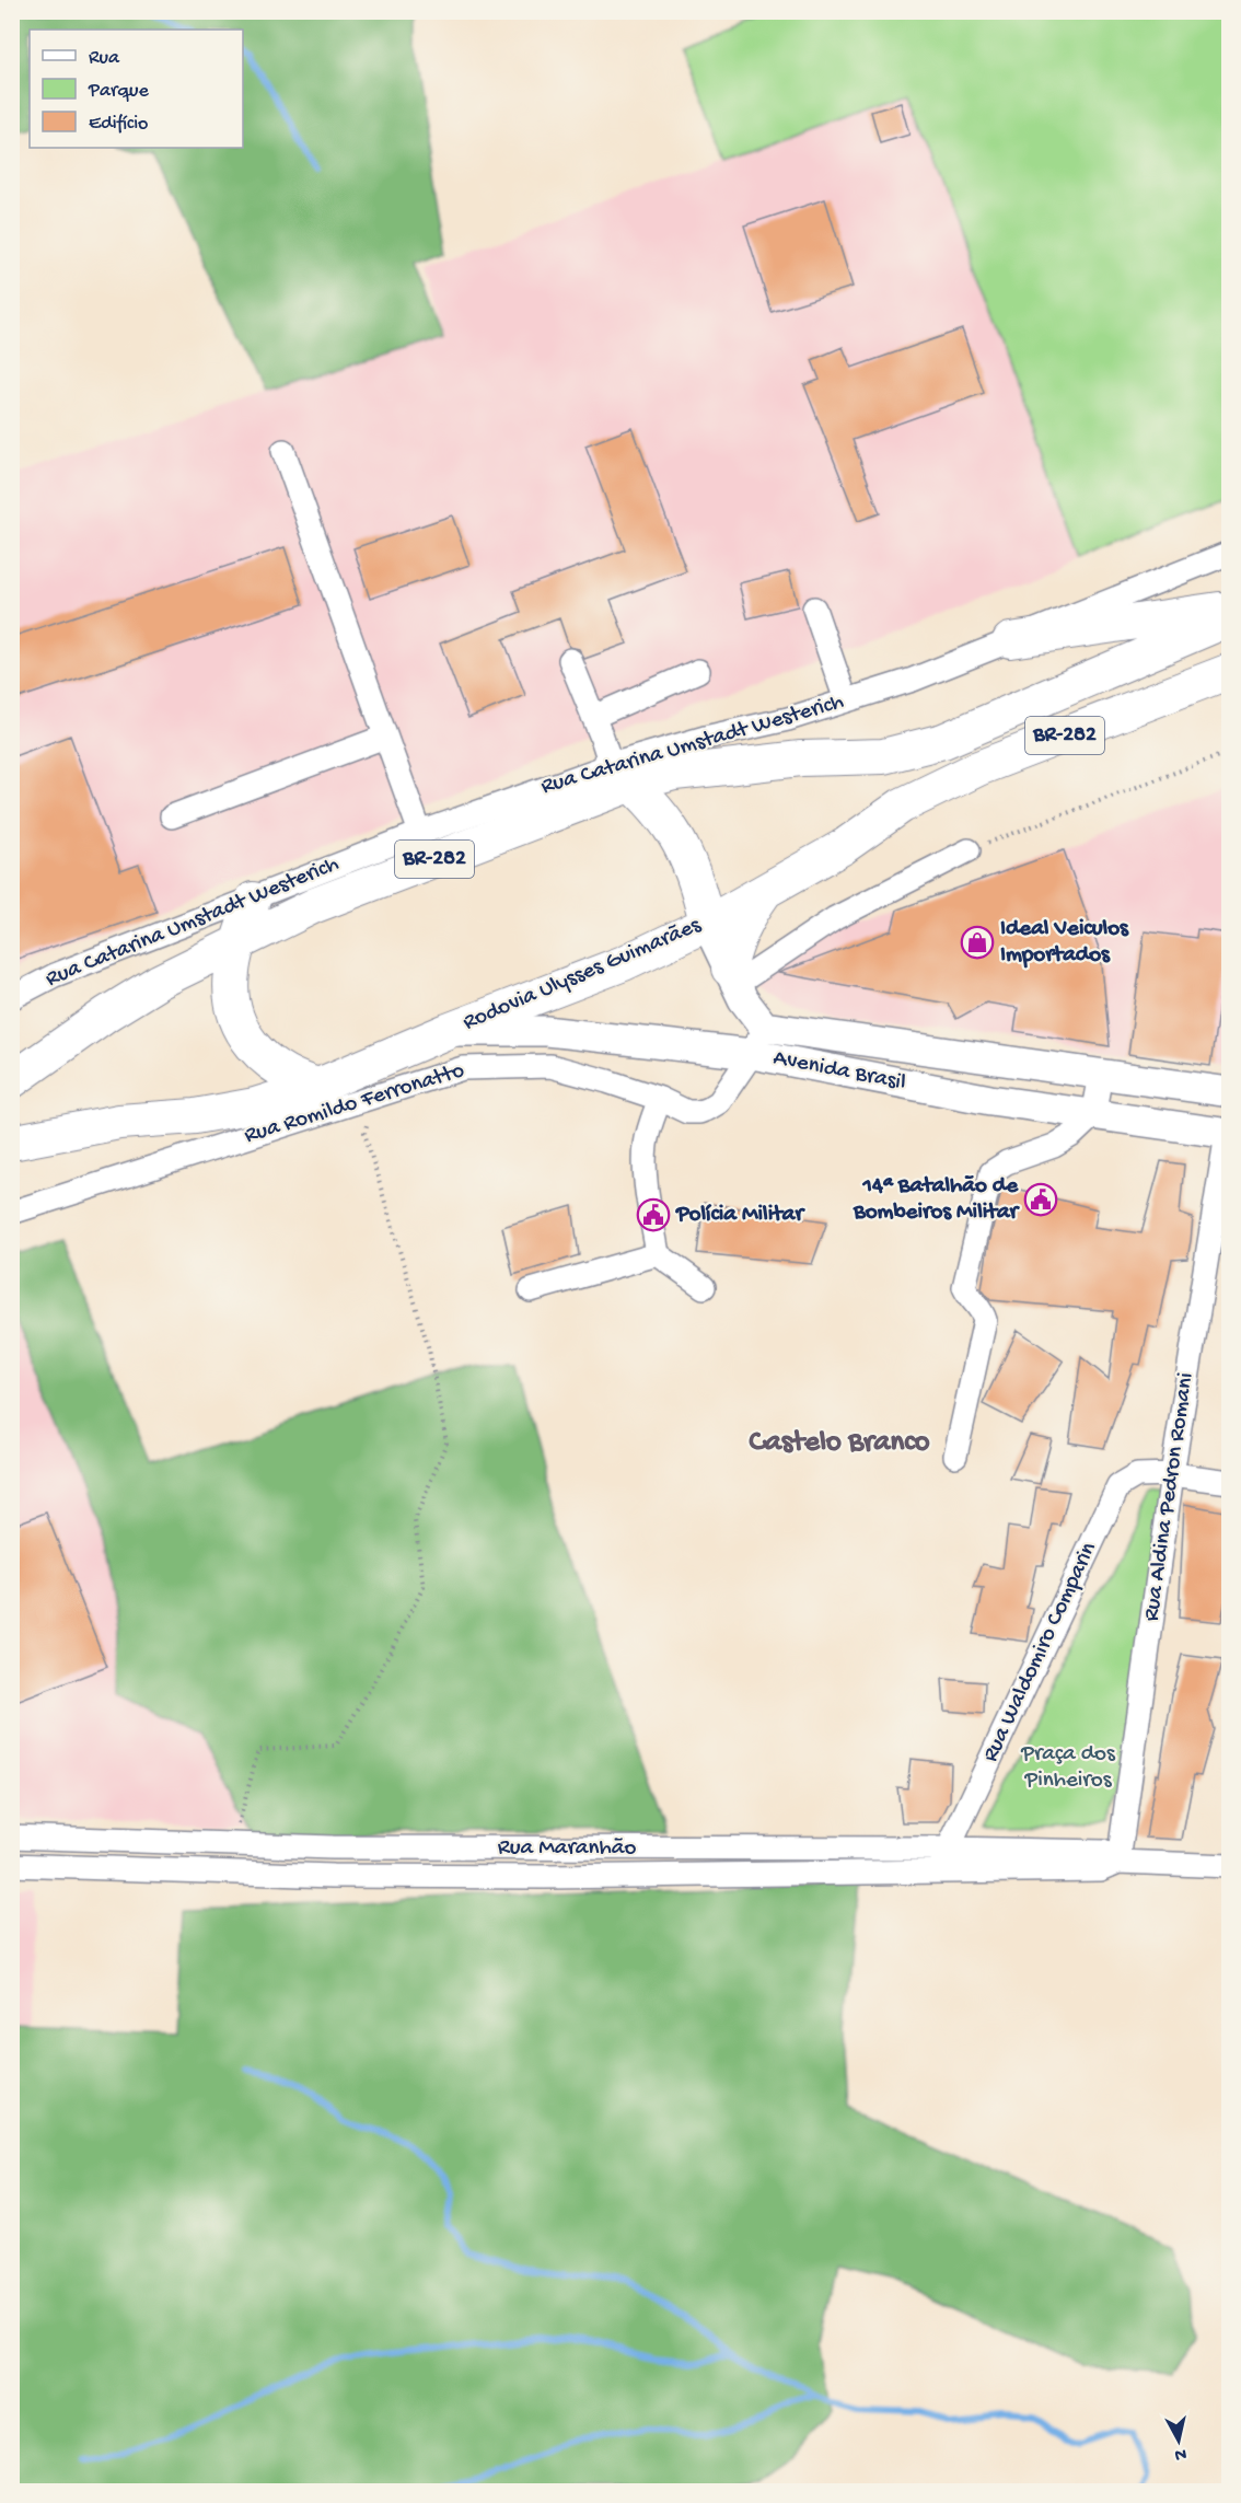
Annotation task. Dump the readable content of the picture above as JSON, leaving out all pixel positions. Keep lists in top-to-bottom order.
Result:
{
  "streets": {
    "highway": ["BR-282", "Rodovia Ulysses Guimarães"],
    "main road": ["Avenida Brasil"],
    "street": [
      "Rua Catarina Umstadt Westerich",
      "Rua Romildo Ferronatto",
      "Rua Aldina Pedron Romani",
      "Rua Waldomiro Comparin",
      "Rua Maranhão"
    ]
  },
  "crossings": [
    ["BR-282", "Rua Catarina Umstadt Westerich"],
    ["Rodovia Ulysses Guimarães", "Avenida Brasil"],
    ["Avenida Brasil", "Rua Romildo Ferronatto"],
    ["Avenida Brasil", "Rua Aldina Pedron Romani"],
    ["Rua Aldina Pedron Romani", "Rua Waldomiro Comparin"],
    ["Rua Aldina Pedron Romani", "Rua Maranhão"],
    ["Rua Waldomiro Comparin", "Rua Maranhão"]
  ],
  "districts": ["Castelo Branco"],
  "parks": ["Praça dos Pinheiros"],
  "places": {
    "shop": ["Ideal Veiculos Importados"],
    "public building": ["14ª Batalhão de Bombeiros Militar", "Polícia Militar"]
  },
  "legend": ["Rua", "Parque", "Edifício"],
  "north": "bottom"
}
